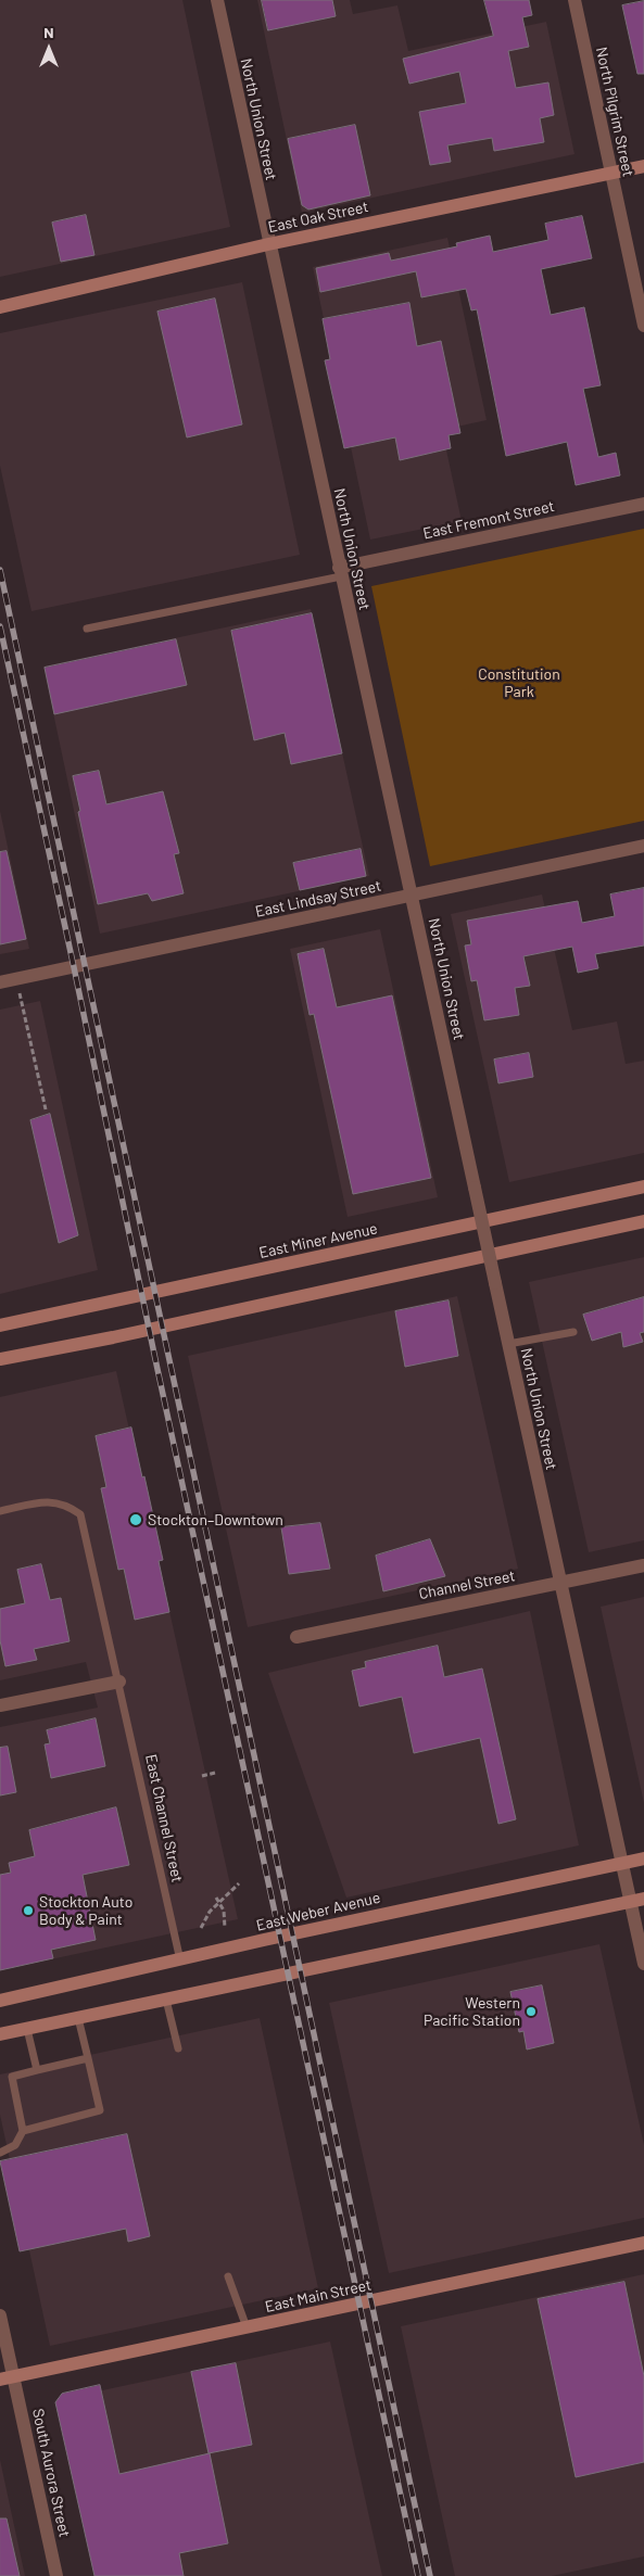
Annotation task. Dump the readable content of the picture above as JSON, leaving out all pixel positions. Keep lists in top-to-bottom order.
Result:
{
  "streets": {
    "street": [
      "North Pilgrim Street",
      "North Union Street",
      "East Oak Street",
      "East Fremont Street",
      "East Lindsay Street",
      "East Miner Avenue",
      "Channel Street",
      "East Weber Avenue",
      "East Main Street",
      "South Aurora Street"
    ],
    "lane": ["East Channel Street"]
  },
  "crossings": [
    ["North Pilgrim Street", "East Oak Street"],
    ["North Union Street", "East Oak Street"],
    ["North Union Street", "East Fremont Street"],
    ["North Union Street", "East Lindsay Street"],
    ["North Union Street", "Channel Street"],
    ["North Union Street", "East Weber Avenue"],
    ["East Channel Street", "East Weber Avenue"],
    ["East Main Street", "South Aurora Street"]
  ],
  "parks": ["Constitution Park"],
  "places": ["Stockton–Downtown", "Stockton Auto Body & Paint", "Western Pacific Station"],
  "north": "top"
}
